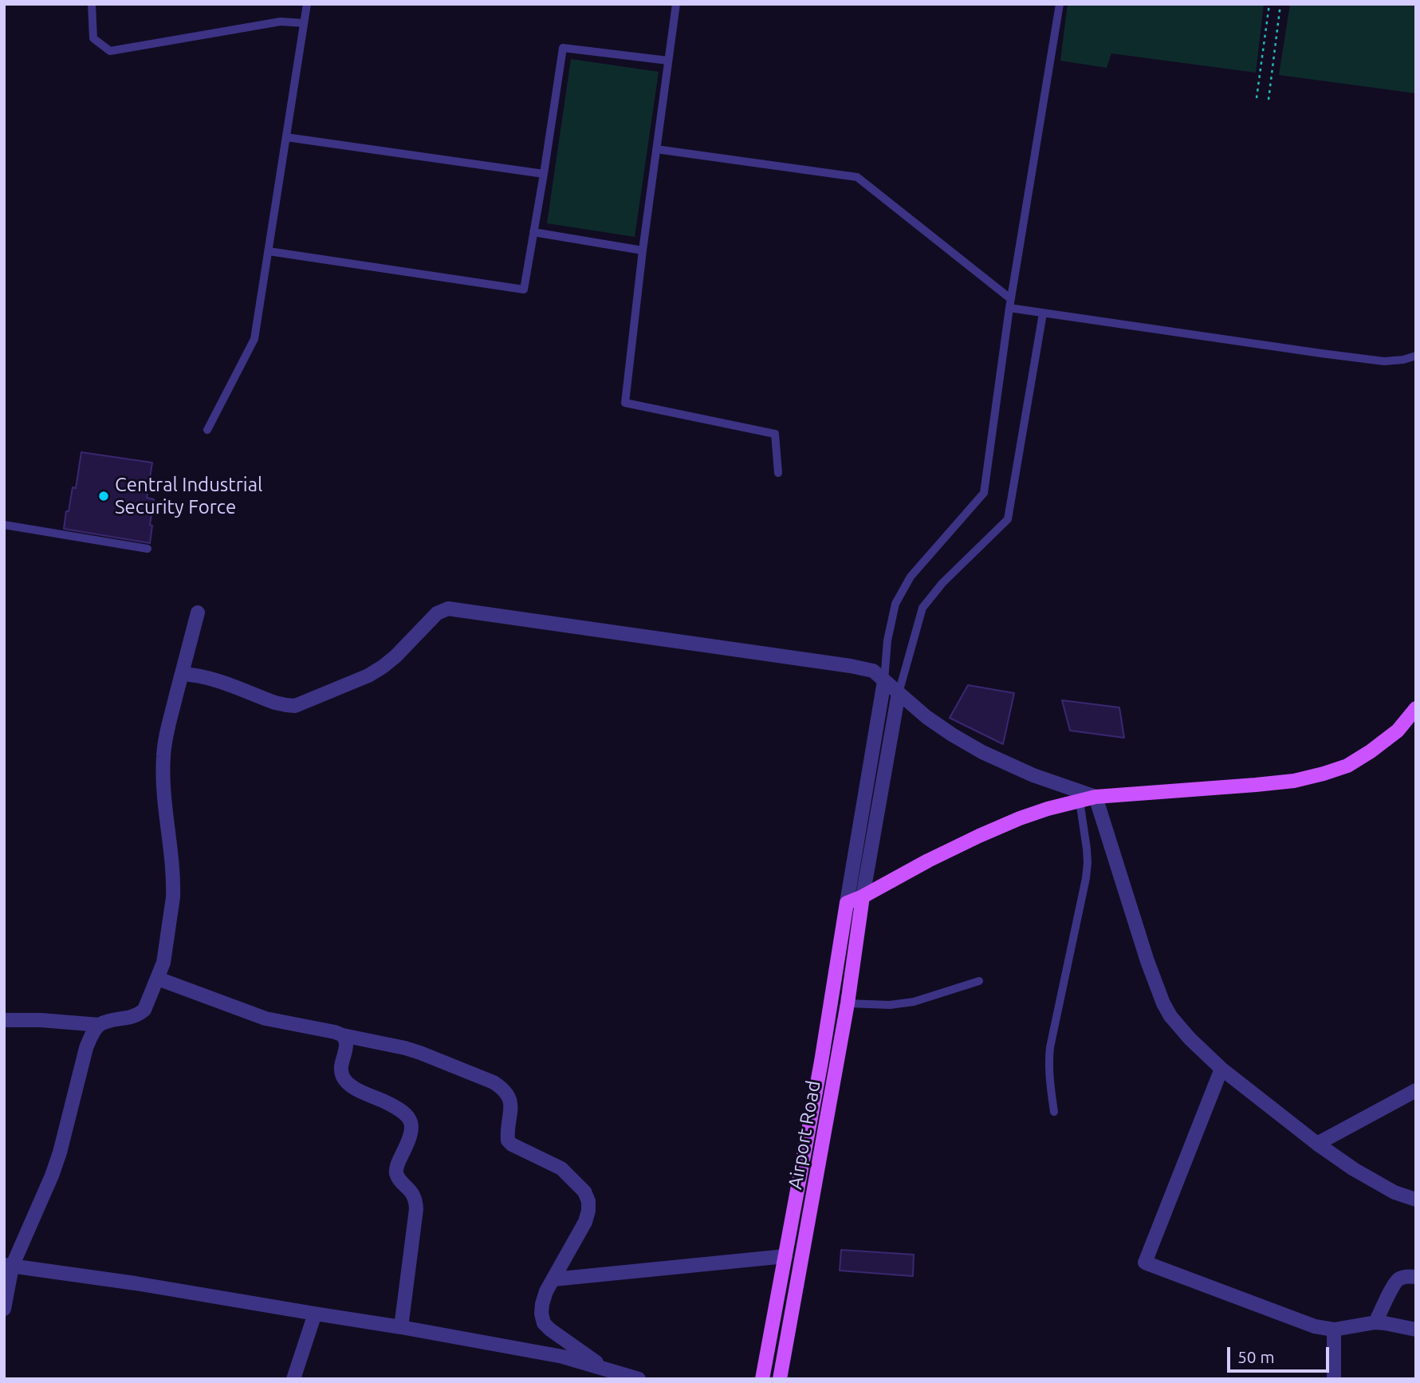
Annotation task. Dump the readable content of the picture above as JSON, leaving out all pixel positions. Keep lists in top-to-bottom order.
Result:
{
  "streets": {
    "main road": ["Airport Road"]
  },
  "places": ["Central Industrial Security Force"],
  "scale_bar": "50 m"
}
